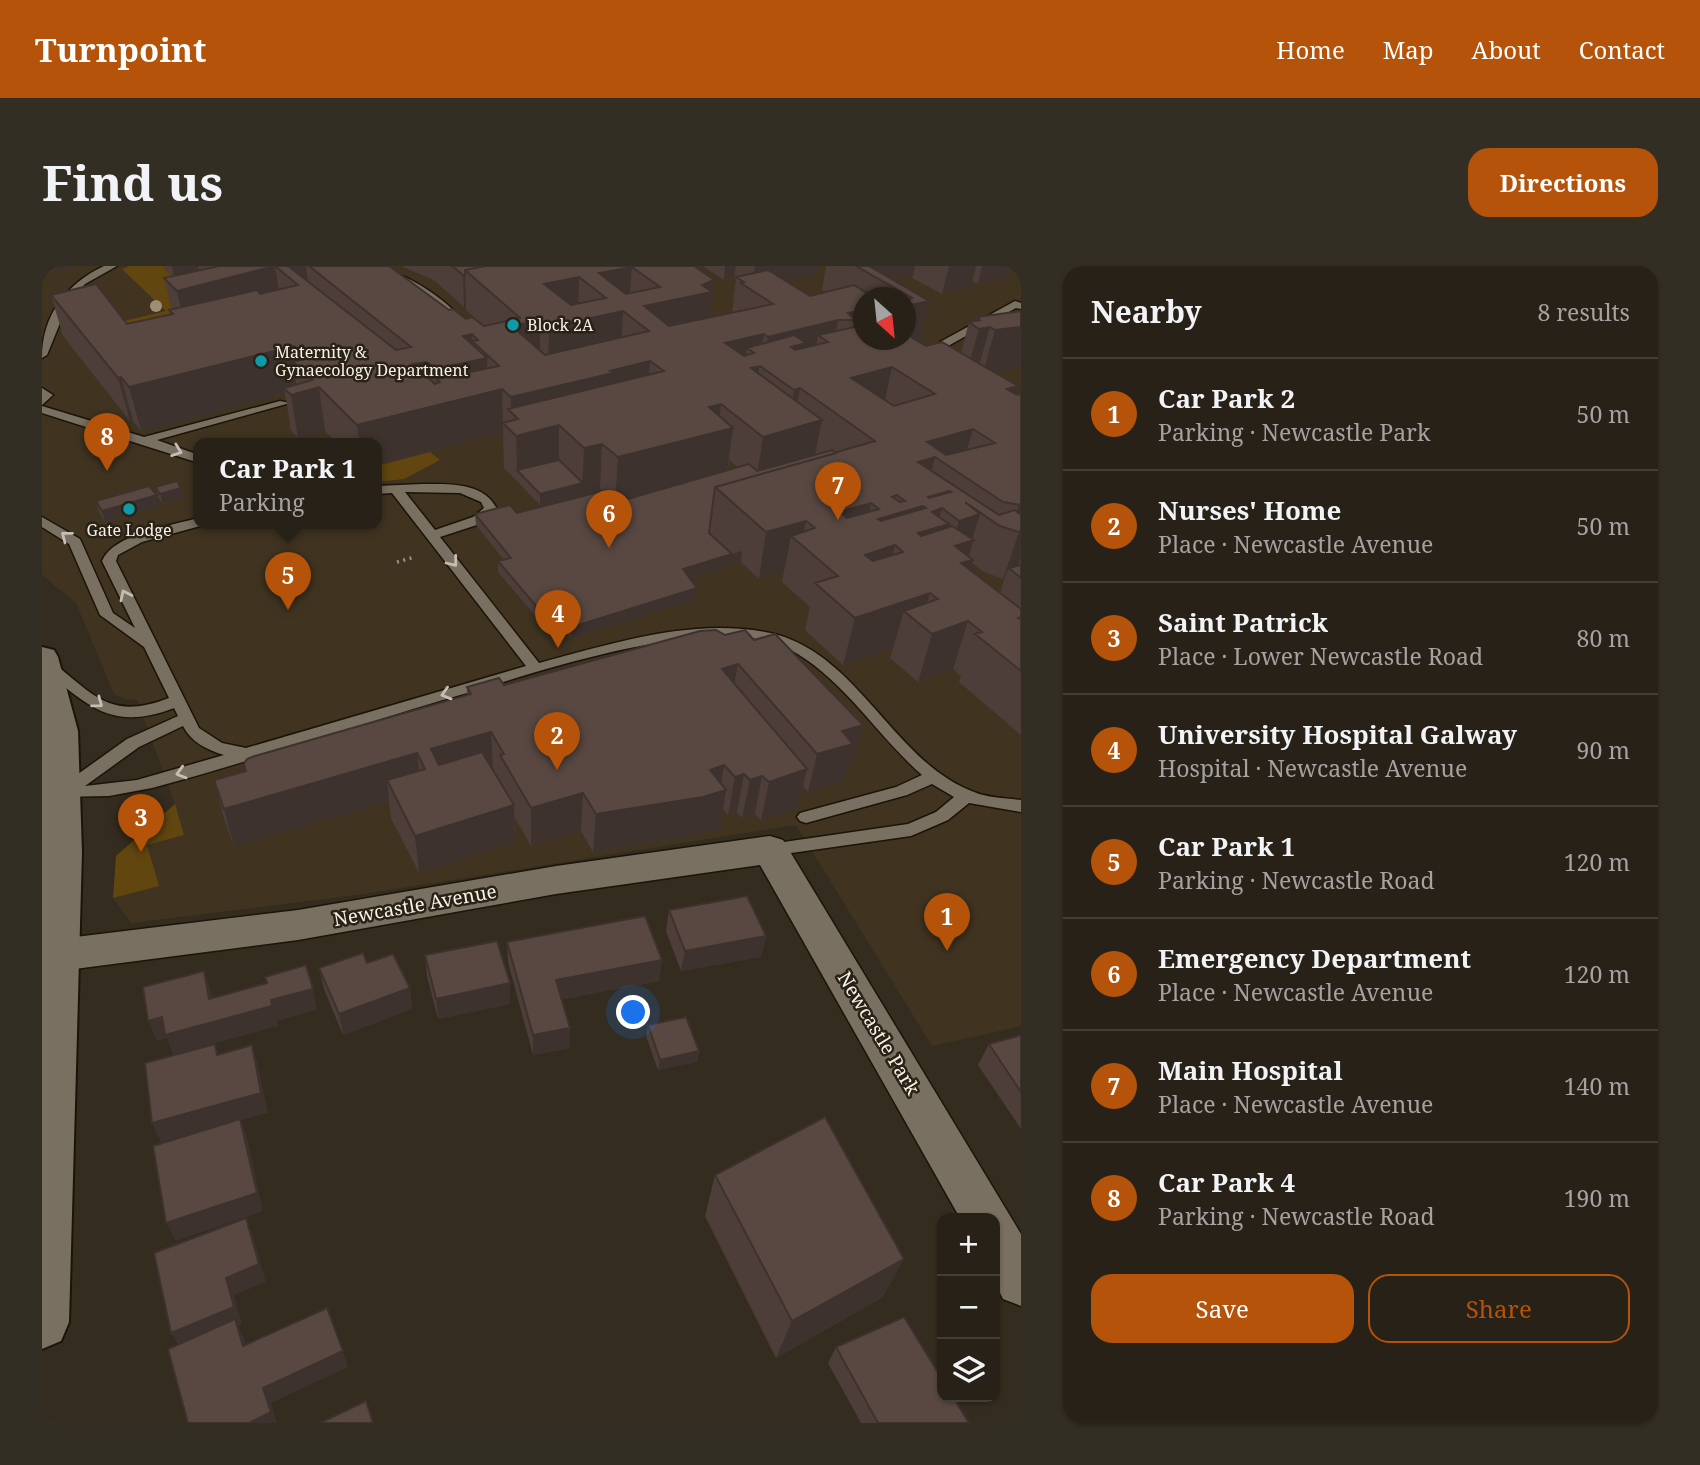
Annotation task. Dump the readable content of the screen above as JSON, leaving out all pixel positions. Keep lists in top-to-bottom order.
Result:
{
  "streets": {
    "street": ["Newcastle Avenue", "Newcastle Park"]
  },
  "crossings": [
    ["Newcastle Avenue", "Newcastle Park"]
  ],
  "places": ["Block 2A", "Maternity & Gynaecology Department", "Gate Lodge"],
  "north": "bottom right",
  "page": {
    "header": "Turnpoint",
    "nav": [
      "Home",
      "Map",
      "About",
      "Contact"
    ],
    "buttons": [
      "Directions",
      ["Save", "Share"]
    ],
    "title": "Find us",
    "heading": ["Nearby", "8 results"],
    "list": [
      {
        "mark": "1",
        "name": "Car Park 2",
        "note": "Parking · Newcastle Park",
        "value": "50 m"
      },
      {
        "mark": "2",
        "name": "Nurses' Home",
        "note": "Place · Newcastle Avenue",
        "value": "50 m"
      },
      {
        "mark": "3",
        "name": "Saint Patrick",
        "note": "Place · Lower Newcastle Road",
        "value": "80 m"
      },
      {
        "mark": "4",
        "name": "University Hospital Galway",
        "note": "Hospital · Newcastle Avenue",
        "value": "90 m"
      },
      {
        "mark": "5",
        "name": "Car Park 1",
        "note": "Parking · Newcastle Road",
        "value": "120 m"
      },
      {
        "mark": "6",
        "name": "Emergency Department",
        "note": "Place · Newcastle Avenue",
        "value": "120 m"
      },
      {
        "mark": "7",
        "name": "Main Hospital",
        "note": "Place · Newcastle Avenue",
        "value": "140 m"
      },
      {
        "mark": "8",
        "name": "Car Park 4",
        "note": "Parking · Newcastle Road",
        "value": "190 m"
      }
    ],
    "pins": [
      "8",
      "7",
      "6",
      "5",
      "4",
      "2",
      "3",
      "1"
    ],
    "popup": ["Car Park 1", "Parking"],
    "map_buttons": ["+", "−"]
  }
}
